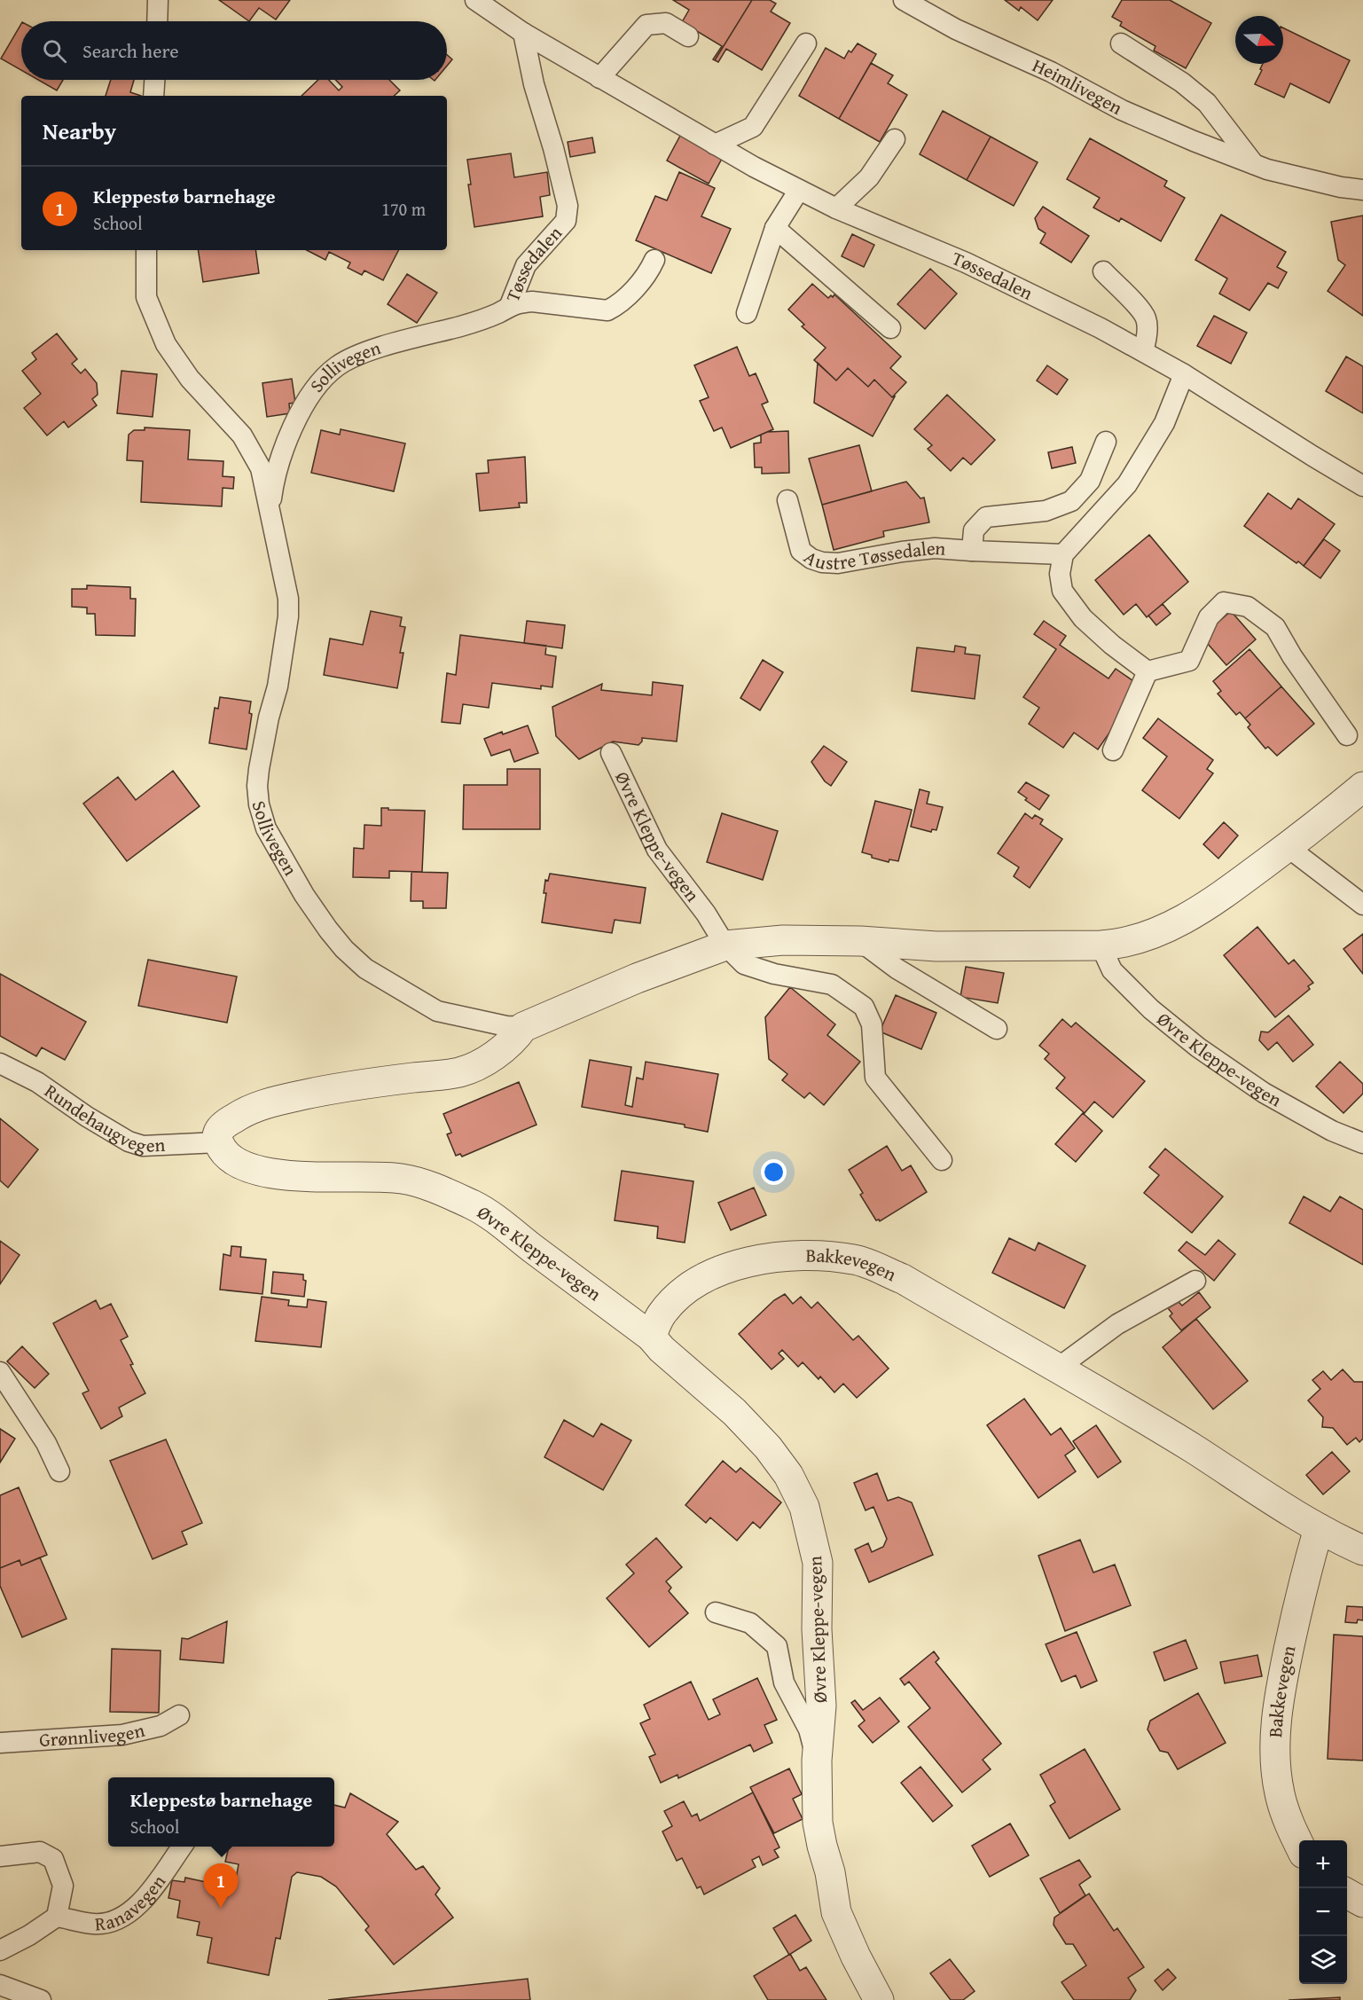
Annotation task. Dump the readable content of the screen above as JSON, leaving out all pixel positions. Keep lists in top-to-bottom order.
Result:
{
  "streets": {
    "street": ["Øvre Kleppe-vegen", "Bakkevegen"],
    "lane": [
      "Heimlivegen",
      "Tøssedalen",
      "Sollivegen",
      "Austre Tøssedalen",
      "Rundehaugvegen",
      "Grønnlivegen",
      "Ranavegen"
    ]
  },
  "crossings": [
    ["Tøssedalen", "Sollivegen"],
    ["Øvre Kleppe-vegen", "Rundehaugvegen"],
    ["Øvre Kleppe-vegen", "Bakkevegen"]
  ],
  "north": "right",
  "page": {
    "search": "Search here",
    "heading": "Nearby",
    "list": [
      {
        "mark": "1",
        "name": "Kleppestø barnehage",
        "note": "School",
        "value": "170 m"
      }
    ],
    "popup": ["Kleppestø barnehage", "School"],
    "map_buttons": ["+", "−"],
    "pins": "1"
  }
}
